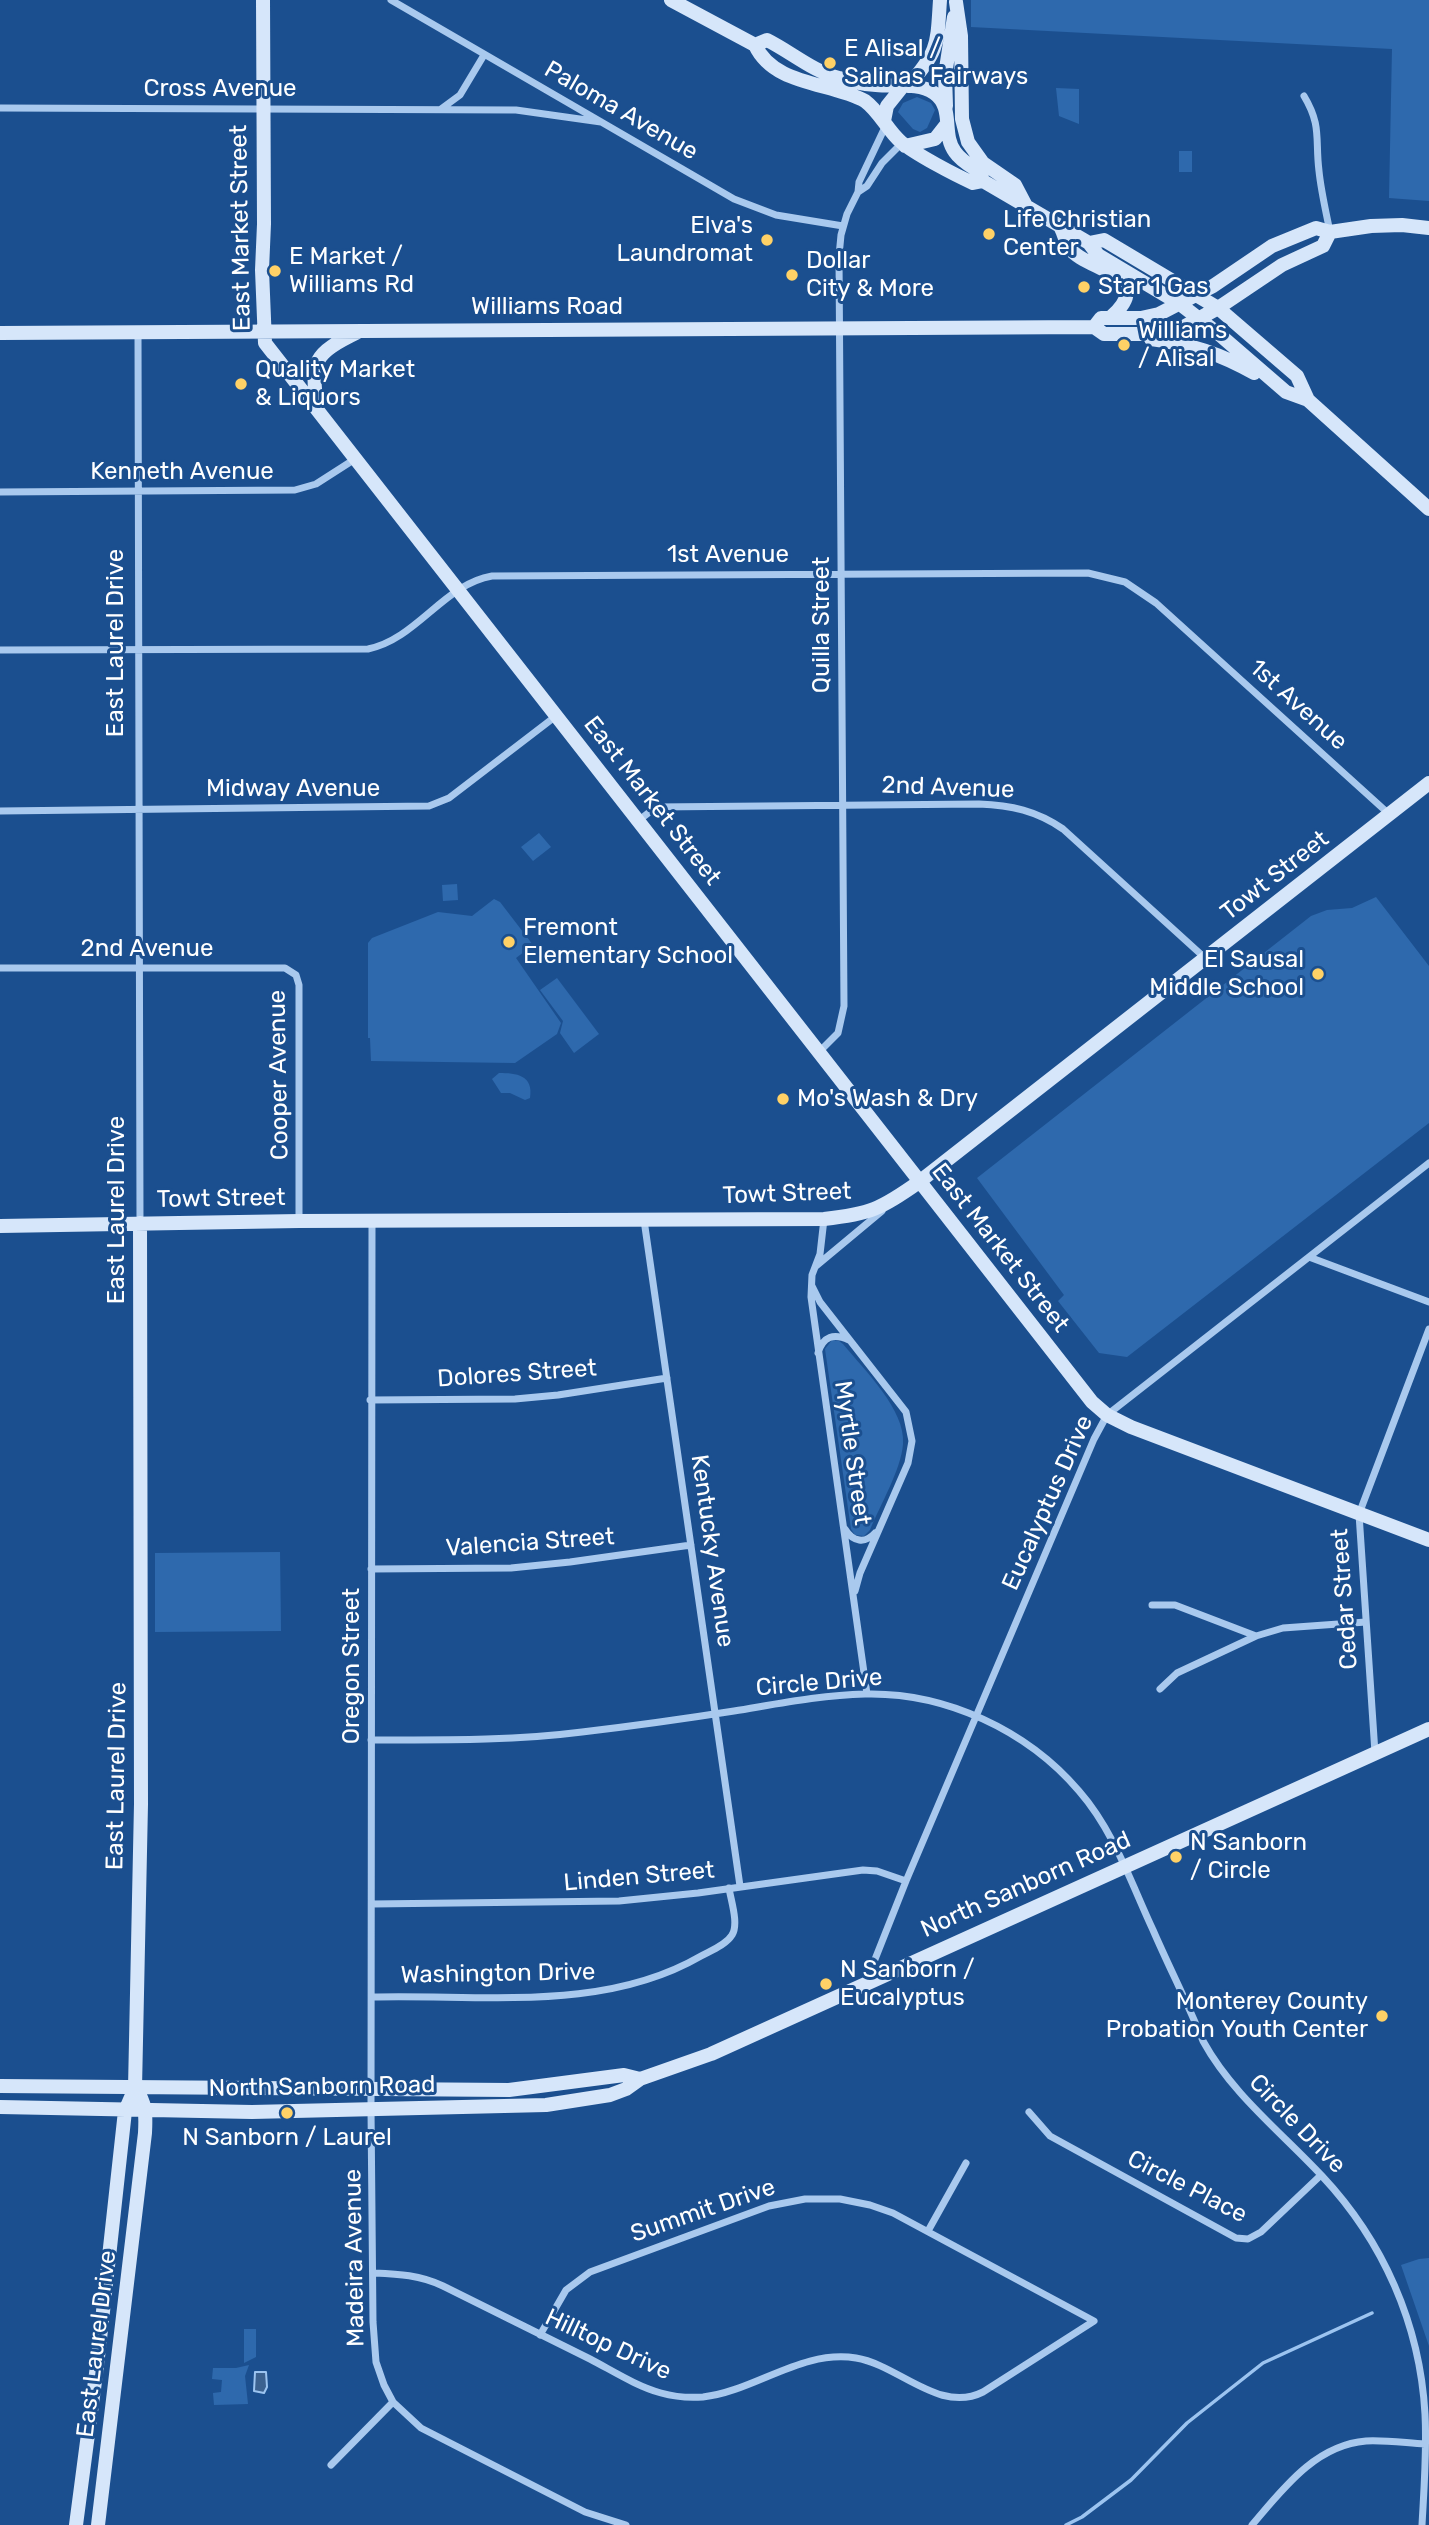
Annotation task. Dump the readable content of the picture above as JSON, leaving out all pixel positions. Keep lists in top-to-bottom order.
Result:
{
  "streets": {
    "main road": [
      "East Market Street",
      "Williams Road",
      "East Laurel Drive",
      "Towt Street",
      "North Sanborn Road"
    ],
    "street": [
      "Cross Avenue",
      "Paloma Avenue",
      "Kenneth Avenue",
      "1st Avenue",
      "Quilla Street",
      "2nd Avenue",
      "Midway Avenue",
      "Cooper Avenue",
      "Dolores Street",
      "Myrtle Street",
      "Eucalyptus Drive",
      "Valencia Street",
      "Kentucky Avenue",
      "Cedar Street",
      "Oregon Street",
      "Circle Drive",
      "Linden Street",
      "Washington Drive",
      "Circle Place",
      "Summit Drive",
      "Madeira Avenue",
      "Hilltop Drive"
    ]
  },
  "crossings": [
    ["Cross Avenue", "Paloma Avenue"],
    ["Cross Avenue", "East Market Street"],
    ["Paloma Avenue", "Quilla Street"],
    ["East Market Street", "Williams Road"],
    ["East Market Street", "Kenneth Avenue"],
    ["East Market Street", "1st Avenue"],
    ["East Market Street", "Quilla Street"],
    ["East Market Street", "2nd Avenue"],
    ["East Market Street", "Midway Avenue"],
    ["East Market Street", "Towt Street"],
    ["East Market Street", "Eucalyptus Drive"],
    ["East Market Street", "Cedar Street"],
    ["Williams Road", "Quilla Street"],
    ["Williams Road", "East Laurel Drive"],
    ["Kenneth Avenue", "East Laurel Drive"],
    ["1st Avenue", "Quilla Street"],
    ["1st Avenue", "East Laurel Drive"],
    ["1st Avenue", "Towt Street"],
    ["Quilla Street", "2nd Avenue"],
    ["East Laurel Drive", "2nd Avenue"],
    ["East Laurel Drive", "Midway Avenue"],
    ["East Laurel Drive", "Towt Street"],
    ["East Laurel Drive", "North Sanborn Road"],
    ["2nd Avenue", "Towt Street"],
    ["2nd Avenue", "Cooper Avenue"],
    ["Towt Street", "Cooper Avenue"],
    ["Towt Street", "Myrtle Street"],
    ["Towt Street", "Kentucky Avenue"],
    ["Towt Street", "Oregon Street"],
    ["Dolores Street", "Kentucky Avenue"],
    ["Dolores Street", "Oregon Street"],
    ["Myrtle Street", "Circle Drive"],
    ["Eucalyptus Drive", "Circle Drive"],
    ["Eucalyptus Drive", "Linden Street"],
    ["Eucalyptus Drive", "North Sanborn Road"],
    ["Valencia Street", "Kentucky Avenue"],
    ["Valencia Street", "Oregon Street"],
    ["Kentucky Avenue", "Circle Drive"],
    ["Kentucky Avenue", "Linden Street"],
    ["Cedar Street", "North Sanborn Road"],
    ["Oregon Street", "Circle Drive"],
    ["Oregon Street", "Linden Street"],
    ["Oregon Street", "North Sanborn Road"],
    ["Oregon Street", "Washington Drive"],
    ["Oregon Street", "Madeira Avenue"],
    ["Circle Drive", "North Sanborn Road"],
    ["Circle Drive", "Circle Place"],
    ["Linden Street", "Washington Drive"],
    ["North Sanborn Road", "Madeira Avenue"],
    ["Summit Drive", "Hilltop Drive"],
    ["Madeira Avenue", "Hilltop Drive"]
  ],
  "places": [
    "E Alisal / Salinas Fairways",
    "Life Christian Center",
    "Elva's Laundromat",
    "E Market / Williams Rd",
    "Dollar City & More",
    "Star 1 Gas",
    "Williams / Alisal",
    "Quality Market & Liquors",
    "Fremont Elementary School",
    "El Sausal Middle School",
    "Mo's Wash & Dry",
    "N Sanborn / Circle",
    "N Sanborn / Eucalyptus",
    "Monterey County Probation Youth Center",
    "N Sanborn / Laurel"
  ]
}
